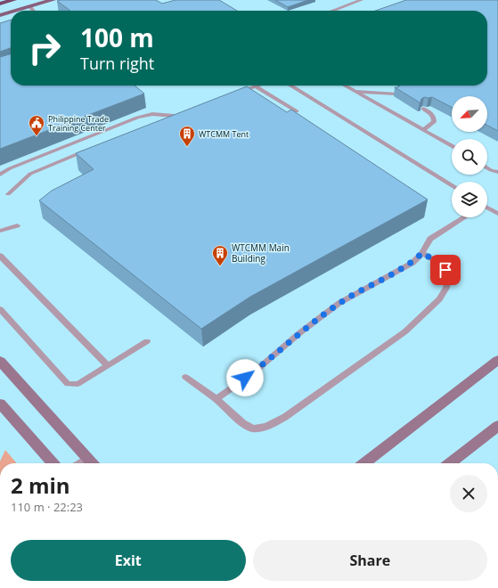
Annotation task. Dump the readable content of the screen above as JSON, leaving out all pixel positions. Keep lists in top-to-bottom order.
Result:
{
  "places": {
    "public building": ["Philippine Trade Training Center"],
    "building": ["WTCMM Tent", "WTCMM Main Building"]
  },
  "north": "bottom left",
  "page": {
    "turn": ["100 m", "Turn right"],
    "heading": ["2 min", "110 m · 22:23"],
    "buttons": ["Exit", "Share"]
  }
}
